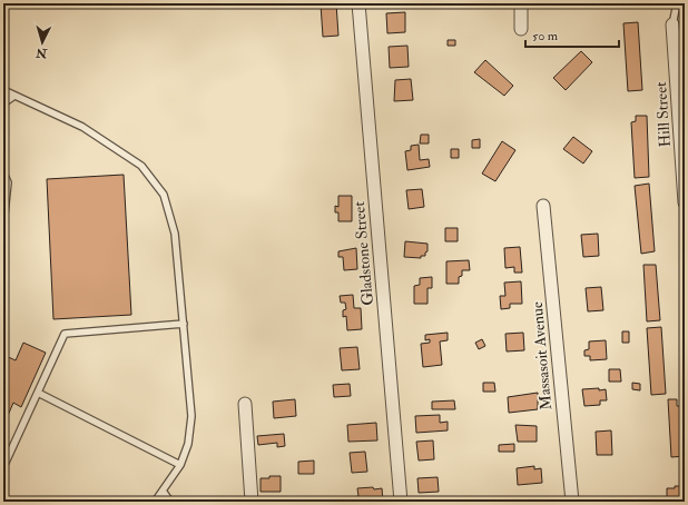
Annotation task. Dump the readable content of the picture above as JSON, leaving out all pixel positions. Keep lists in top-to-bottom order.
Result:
{
  "streets": {
    "street": ["Hill Street", "Gladstone Street", "Massasoit Avenue"]
  },
  "scale_bar": "50 m",
  "north": "bottom"
}
